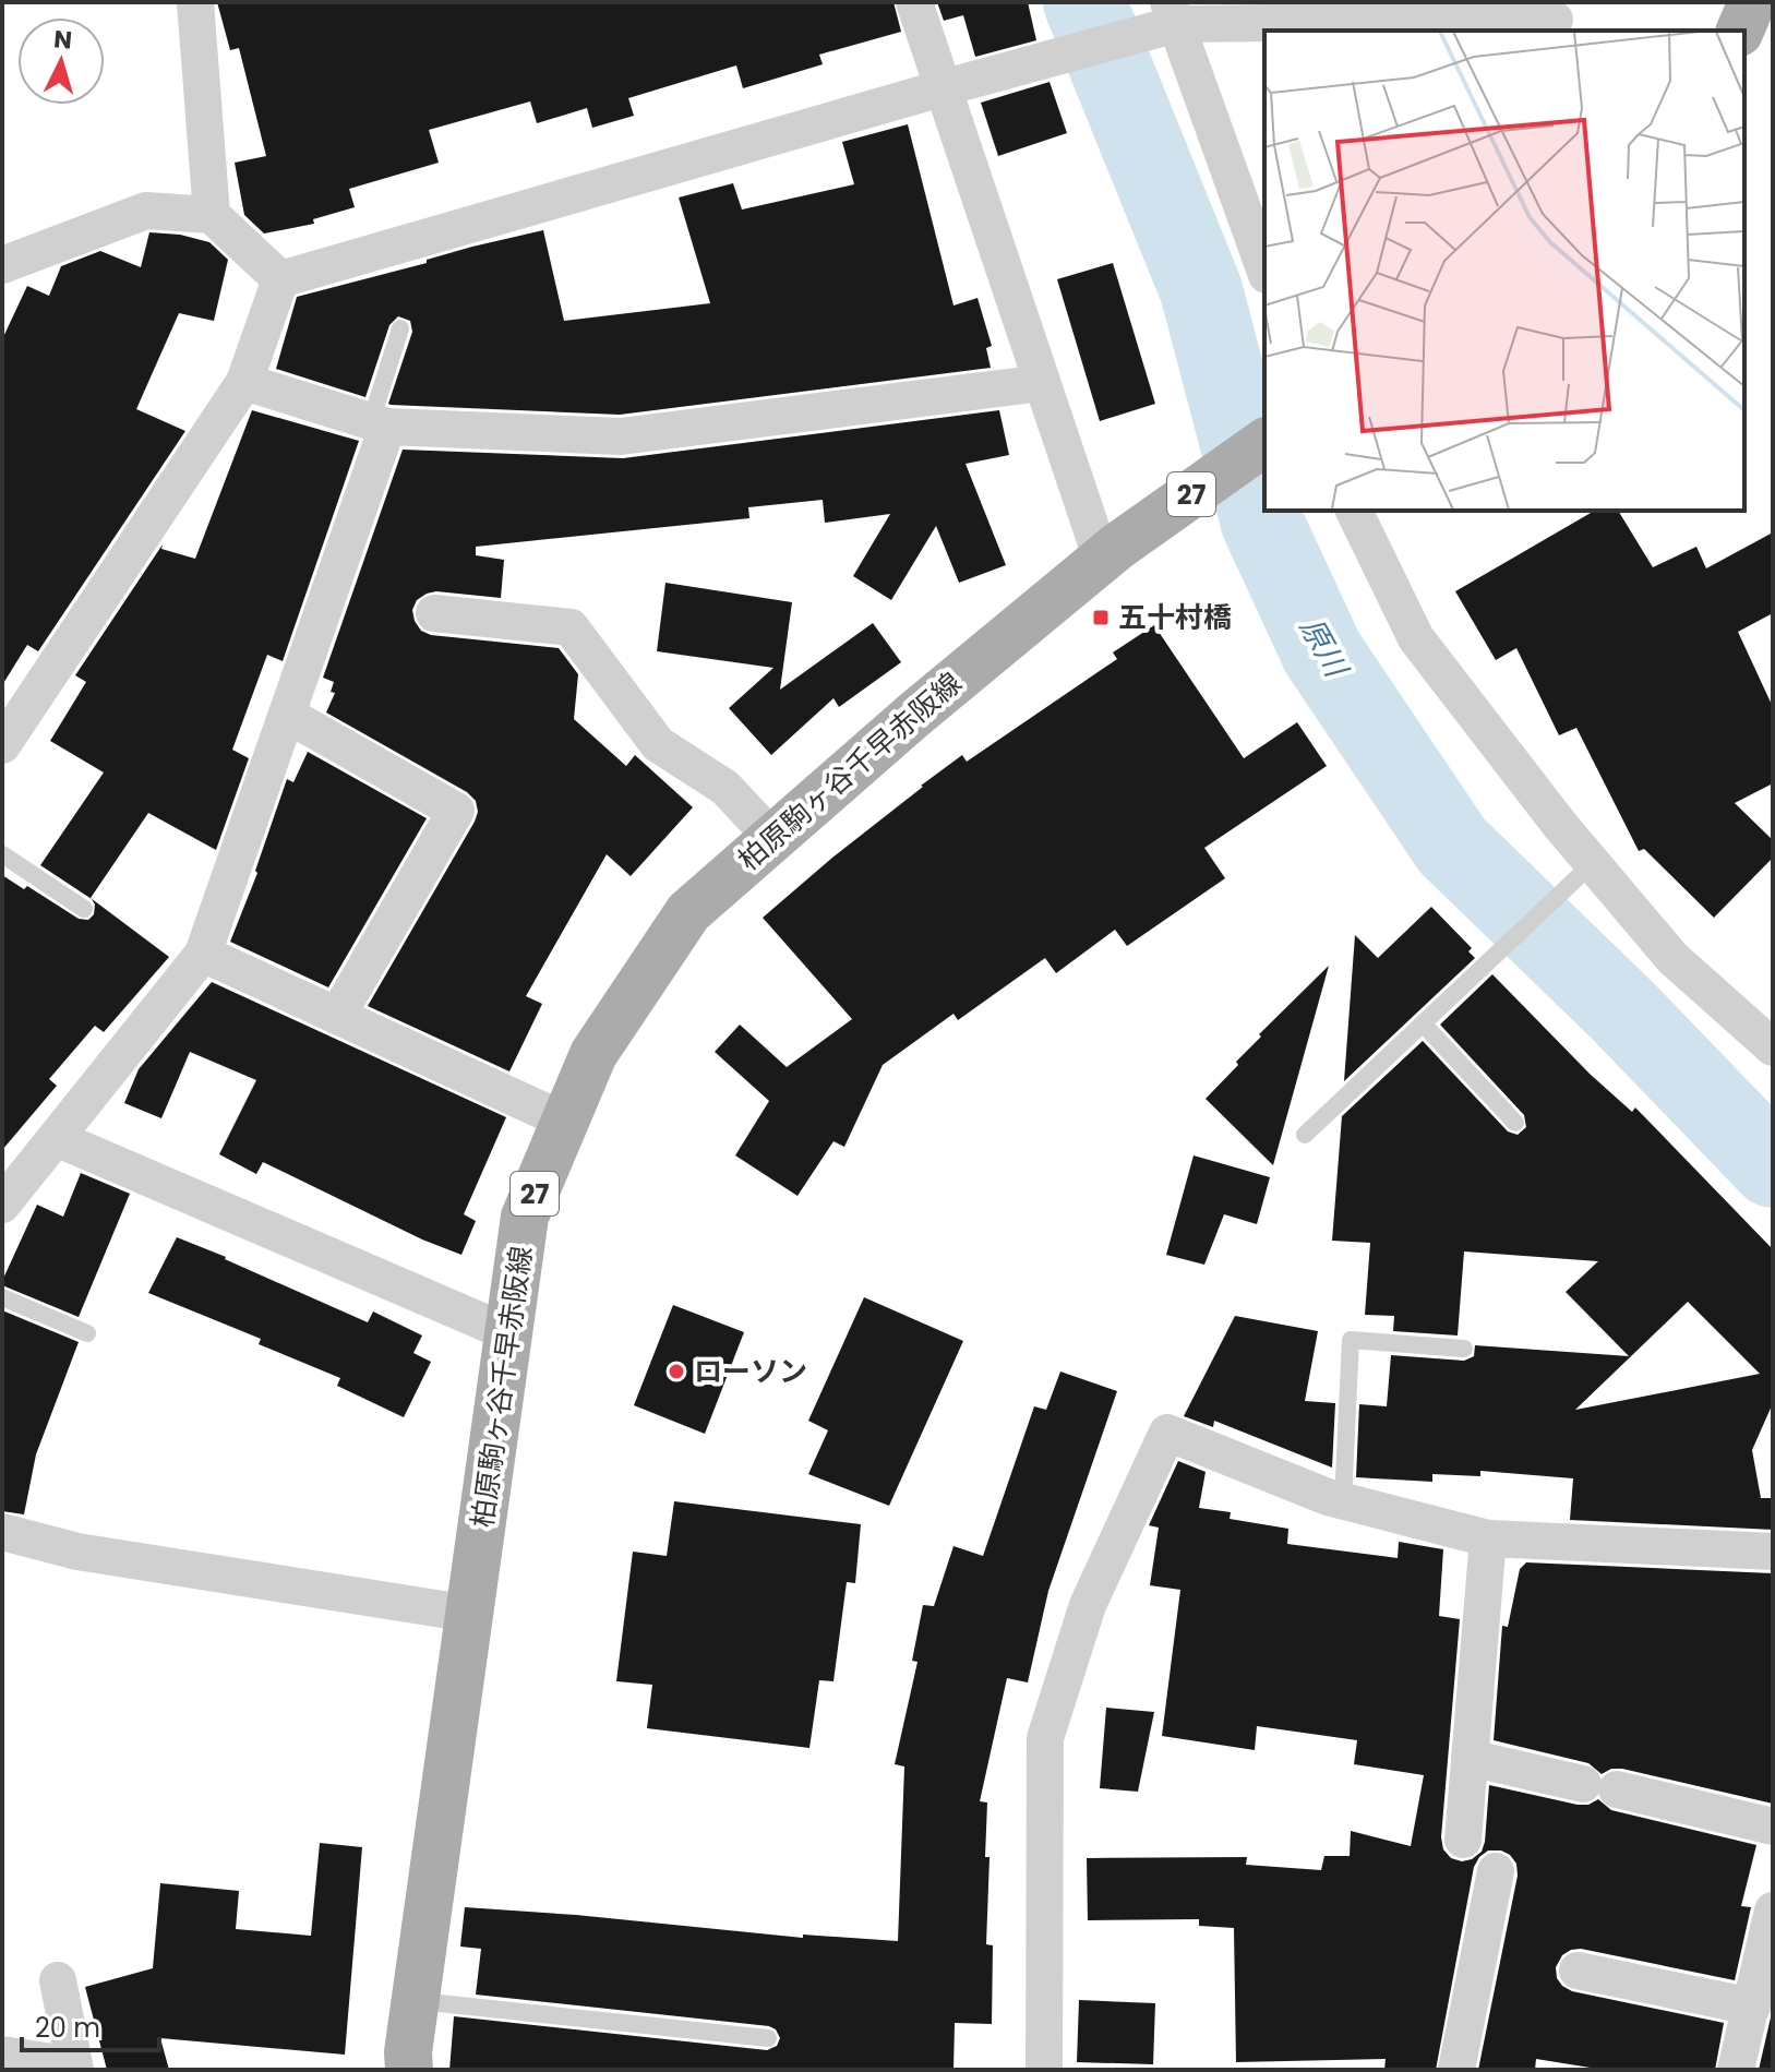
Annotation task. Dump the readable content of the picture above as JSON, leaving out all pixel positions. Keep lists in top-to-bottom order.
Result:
{
  "streets": {
    "main road": ["27", "柏原駒ヶ谷千早赤阪線"]
  },
  "water": ["原川"],
  "places": {
    "transit": ["五十村橋"],
    "other": ["ローソン"]
  },
  "scale_bar": "20 m",
  "north": "top"
}
